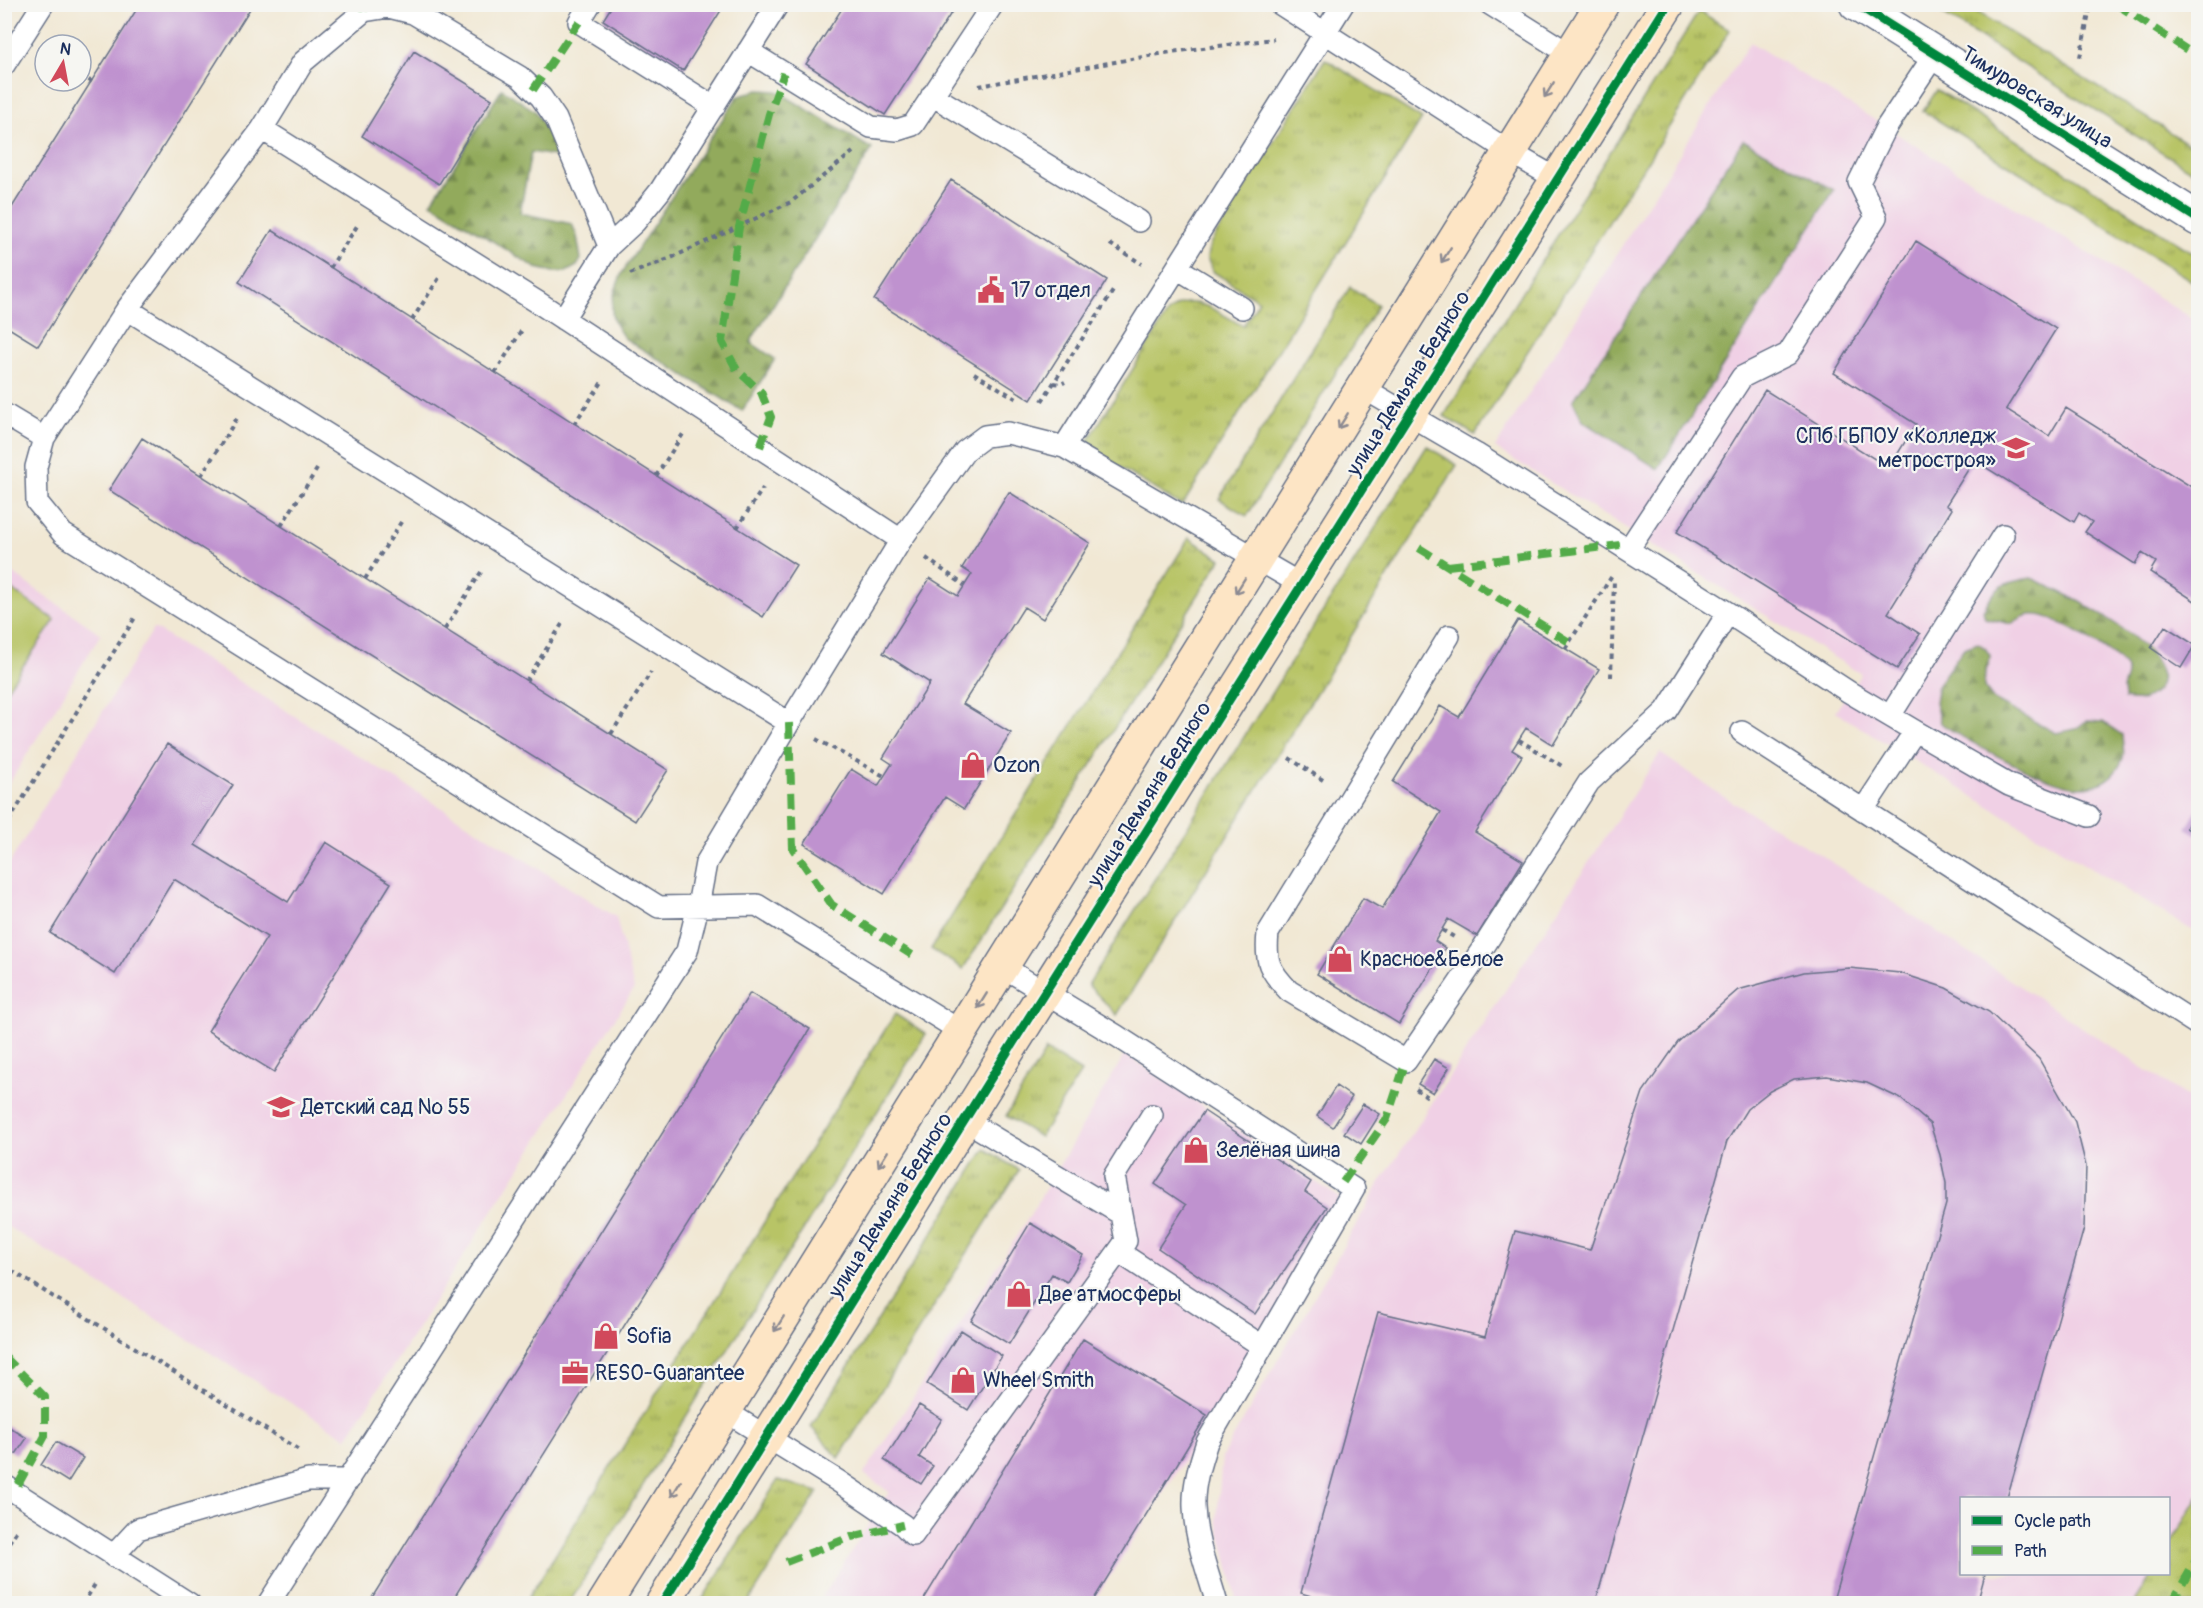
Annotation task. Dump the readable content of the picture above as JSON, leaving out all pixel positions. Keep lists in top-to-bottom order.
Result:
{
  "streets": {
    "street": ["Тимуровская улица", "улица Демьяна Бедного"]
  },
  "places": {
    "public building": ["17 отдел"],
    "school or university": ["СПб ГБПОУ «Колледж метростроя»", "Детский сад № 55"],
    "shop": [
      "Ozon",
      "Красное&Белое",
      "Зелёная шина",
      "Две атмосферы",
      "Sofia",
      "Wheel Smith"
    ],
    "office": ["RESO-Guarantee"]
  },
  "legend": ["Cycle path", "Path"],
  "north": "top"
}
